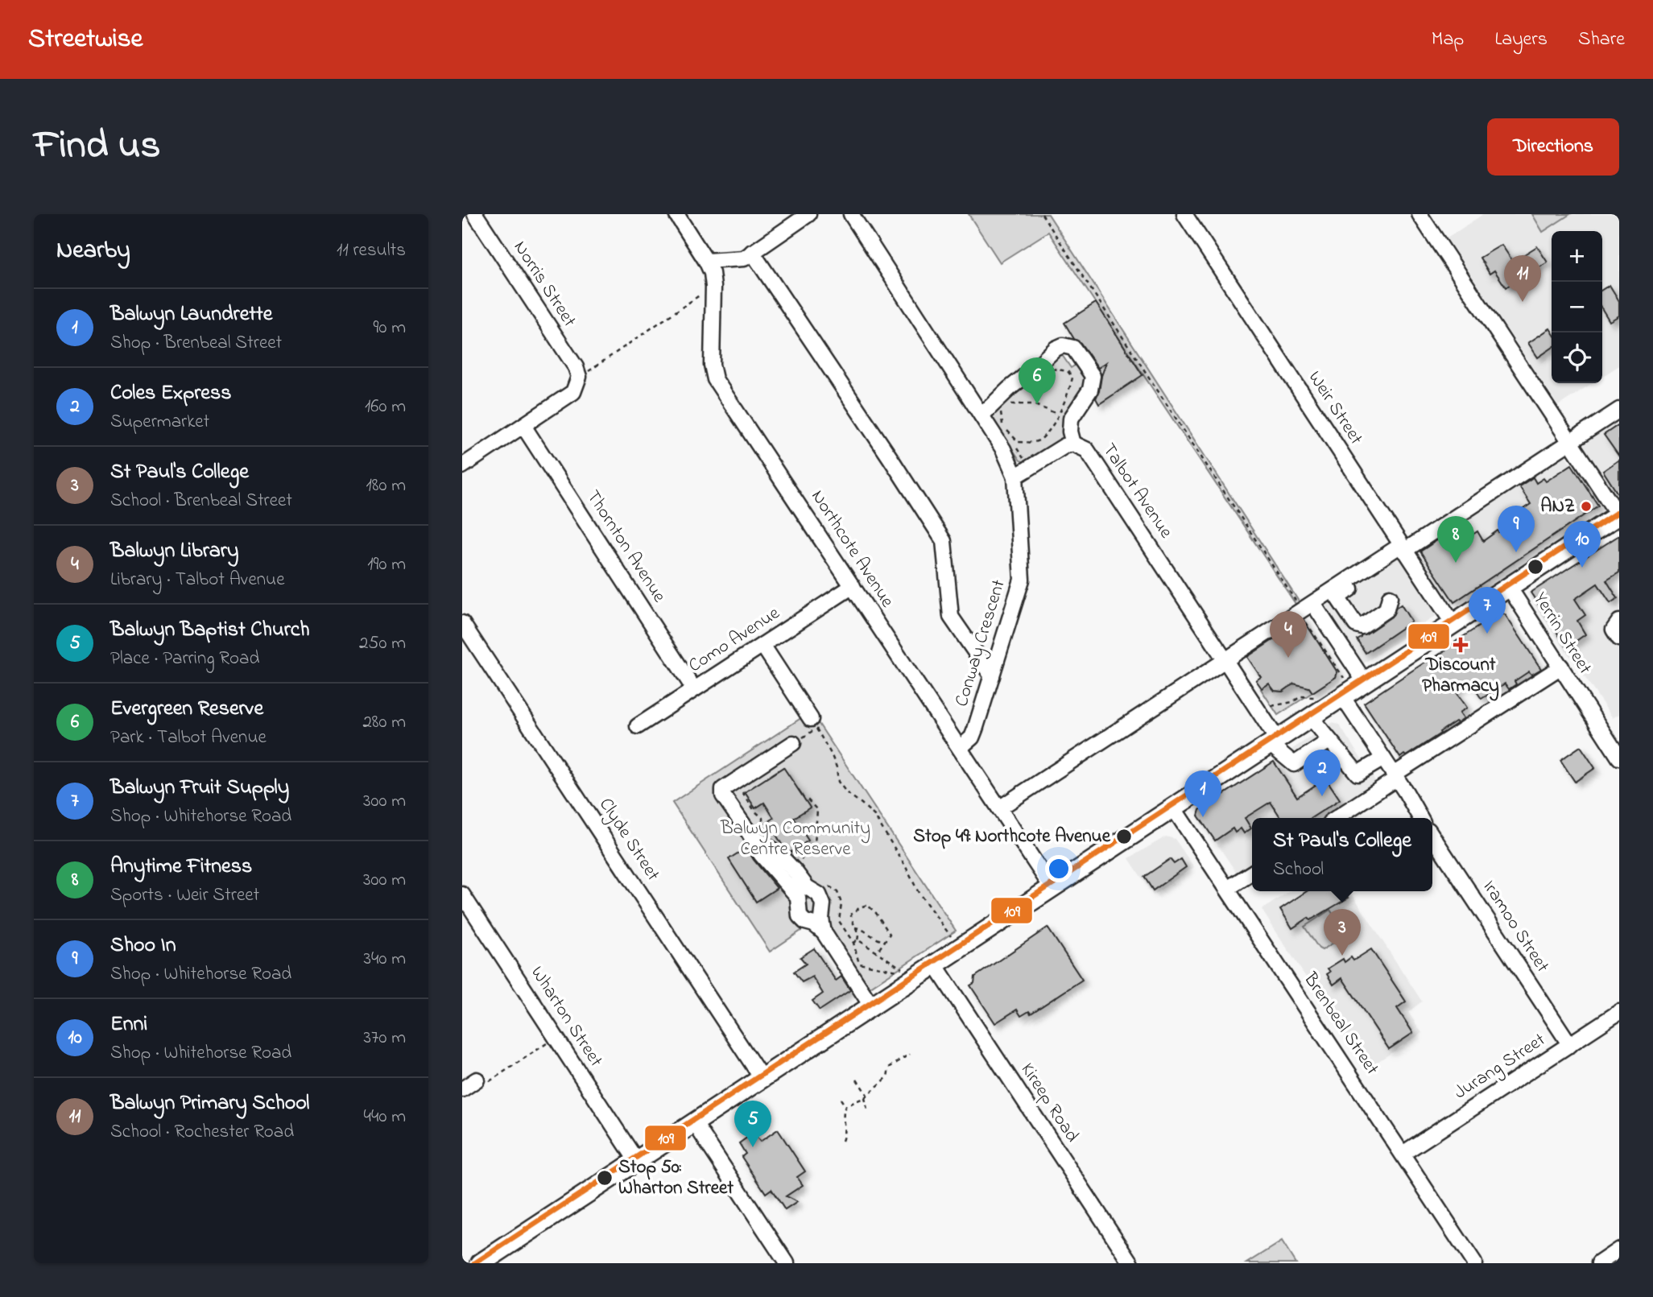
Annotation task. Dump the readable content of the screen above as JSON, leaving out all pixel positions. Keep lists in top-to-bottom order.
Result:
{
  "streets": {
    "street": [
      "Norris Street",
      "Weir Street",
      "Talbot Avenue",
      "Thornton Avenue",
      "Northcote Avenue",
      "Yerrin Street",
      "Como Avenue",
      "Conway Crescent",
      "Clyde Street",
      "Iramoo Street",
      "Wharton Street",
      "Brenbeal Street",
      "Jurang Street",
      "Kireep Road"
    ]
  },
  "crossings": [
    ["Talbot Avenue", "Conway Crescent"],
    ["Thornton Avenue", "Como Avenue"],
    ["Northcote Avenue", "Como Avenue"],
    ["Northcote Avenue", "Conway Crescent"],
    ["Iramoo Street", "Jurang Street"],
    ["Brenbeal Street", "Jurang Street"]
  ],
  "parks": ["Balwyn Community Centre Reserve"],
  "places": {
    "other": ["ANZ", "Stop 49: Northcote Avenue", "Stop 50: Wharton Street"],
    "health": ["Discount Pharmacy"]
  },
  "lines": ["transit line 109"],
  "page": {
    "header": "Streetwise",
    "nav": ["Map", "Layers", "Share"],
    "title": "Find us",
    "buttons": "Directions",
    "heading": ["Nearby", "11 results"],
    "map_buttons": ["+", "−"],
    "pins": [
      "11",
      "6",
      "9",
      "8",
      "10",
      "7",
      "4",
      "2",
      "1",
      "3",
      "5"
    ],
    "list": [
      {
        "mark": "1",
        "name": "Balwyn Laundrette",
        "note": "Shop · Brenbeal Street",
        "value": "90 m"
      },
      {
        "mark": "2",
        "name": "Coles Express",
        "note": "Supermarket",
        "value": "160 m"
      },
      {
        "mark": "3",
        "name": "St Paul's College",
        "note": "School · Brenbeal Street",
        "value": "180 m"
      },
      {
        "mark": "4",
        "name": "Balwyn Library",
        "note": "Library · Talbot Avenue",
        "value": "190 m"
      },
      {
        "mark": "5",
        "name": "Balwyn Baptist Church",
        "note": "Place · Parring Road",
        "value": "250 m"
      },
      {
        "mark": "6",
        "name": "Evergreen Reserve",
        "note": "Park · Talbot Avenue",
        "value": "280 m"
      },
      {
        "mark": "7",
        "name": "Balwyn Fruit Supply",
        "note": "Shop · Whitehorse Road",
        "value": "300 m"
      },
      {
        "mark": "8",
        "name": "Anytime Fitness",
        "note": "Sports · Weir Street",
        "value": "300 m"
      },
      {
        "mark": "9",
        "name": "Shoo In",
        "note": "Shop · Whitehorse Road",
        "value": "340 m"
      },
      {
        "mark": "10",
        "name": "Enni",
        "note": "Shop · Whitehorse Road",
        "value": "370 m"
      },
      {
        "mark": "11",
        "name": "Balwyn Primary School",
        "note": "School · Rochester Road",
        "value": "440 m"
      }
    ],
    "popup": ["St Paul's College", "School"]
  }
}
